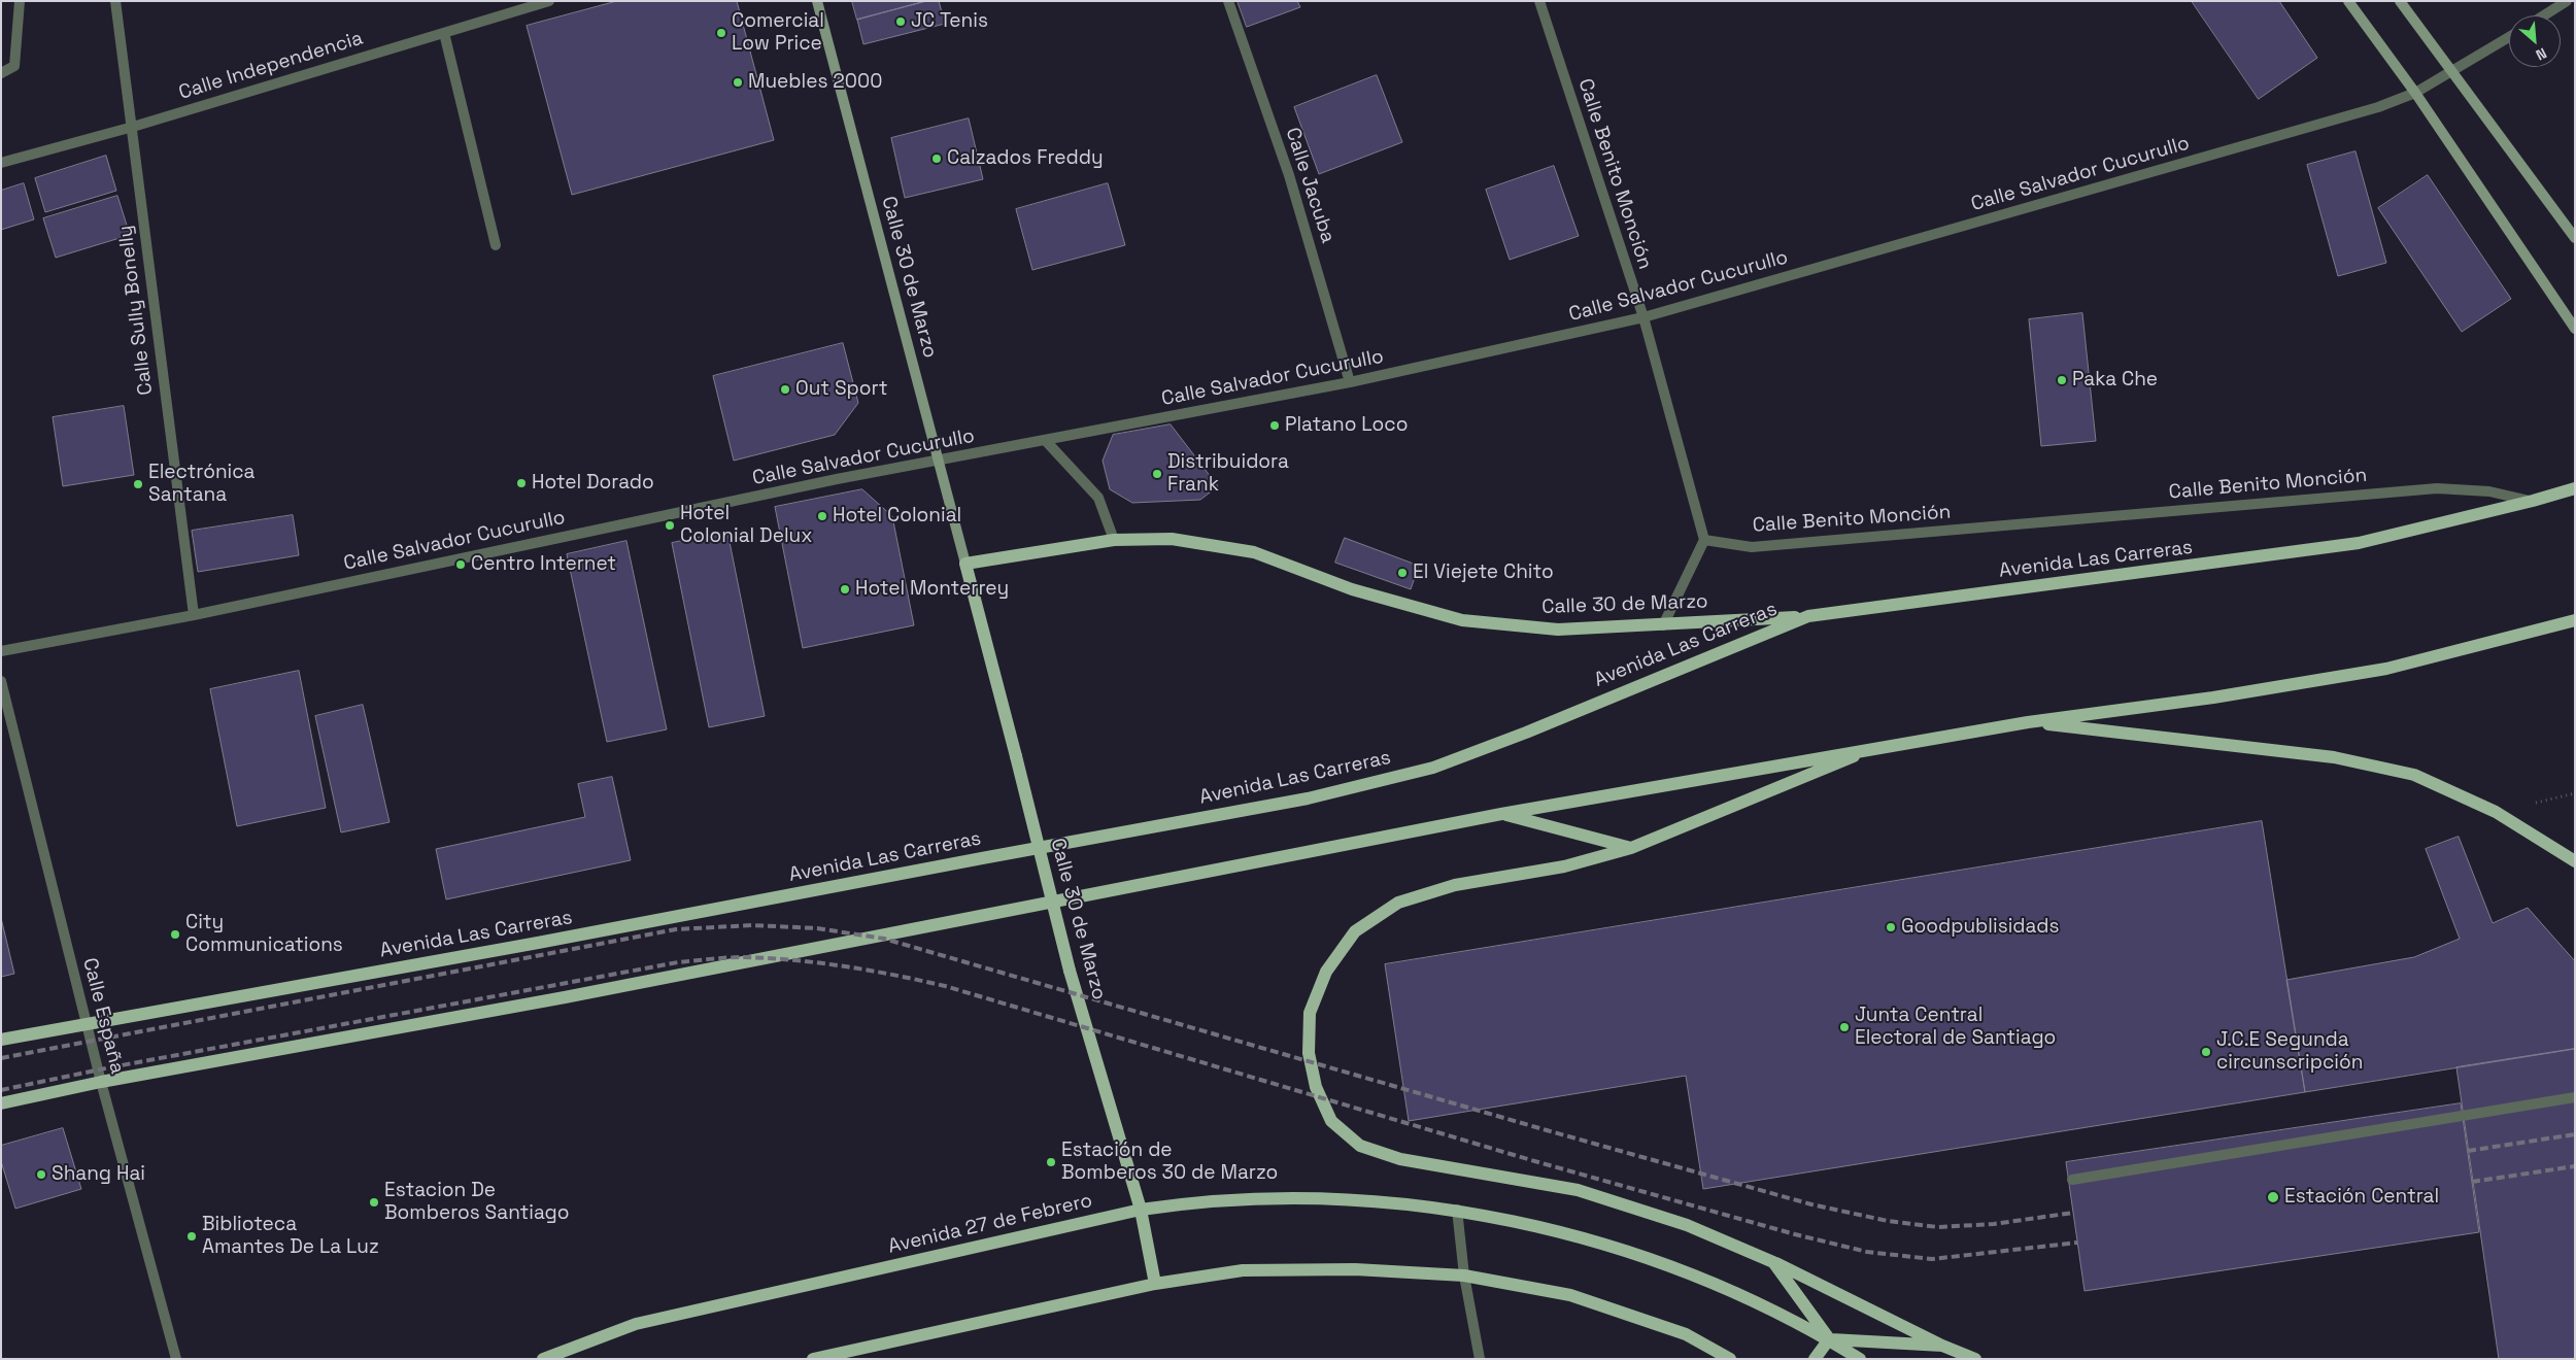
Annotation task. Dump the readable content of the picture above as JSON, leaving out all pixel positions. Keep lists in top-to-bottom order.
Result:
{
  "streets": {
    "main road": ["Calle 30 de Marzo", "Avenida Las Carreras", "Avenida 27 de Febrero"],
    "street": [
      "Calle Independencia",
      "Calle Benito Monción",
      "Calle Salvador Cucurullo",
      "Calle Jacuba",
      "Calle Sully Bonelly",
      "Calle España"
    ]
  },
  "crossings": [
    ["Calle Independencia", "Calle Sully Bonelly"],
    ["Calle Benito Monción", "Calle Salvador Cucurullo"],
    ["Calle Benito Monción", "Avenida Las Carreras"],
    ["Calle Salvador Cucurullo", "Calle Jacuba"],
    ["Calle Salvador Cucurullo", "Calle 30 de Marzo"],
    ["Calle Salvador Cucurullo", "Calle Sully Bonelly"],
    ["Calle 30 de Marzo", "Avenida Las Carreras"],
    ["Calle 30 de Marzo", "Avenida 27 de Febrero"],
    ["Avenida Las Carreras", "Calle España"]
  ],
  "places": [
    "JC Tenis",
    "Comercial Low Price",
    "Muebles 2000",
    "Calzados Freddy",
    "Paka Che",
    "Out Sport",
    "Platano Loco",
    "Distribuidora Frank",
    "Hotel Dorado",
    "Electrónica Santana",
    "Hotel Colonial",
    "Hotel Colonial Delux",
    "Centro Internet",
    "El Viejete Chito",
    "Hotel Monterrey",
    "Goodpublisidads",
    "City Communications",
    "Junta Central Electoral de Santiago",
    "J.C.E Segunda circunscripción",
    "Estación de Bomberos 30 de Marzo",
    "Shang Hai",
    "Estación Central",
    "Estacion De Bomberos Santiago",
    "Biblioteca Amantes De La Luz"
  ],
  "north": "bottom right"
}
